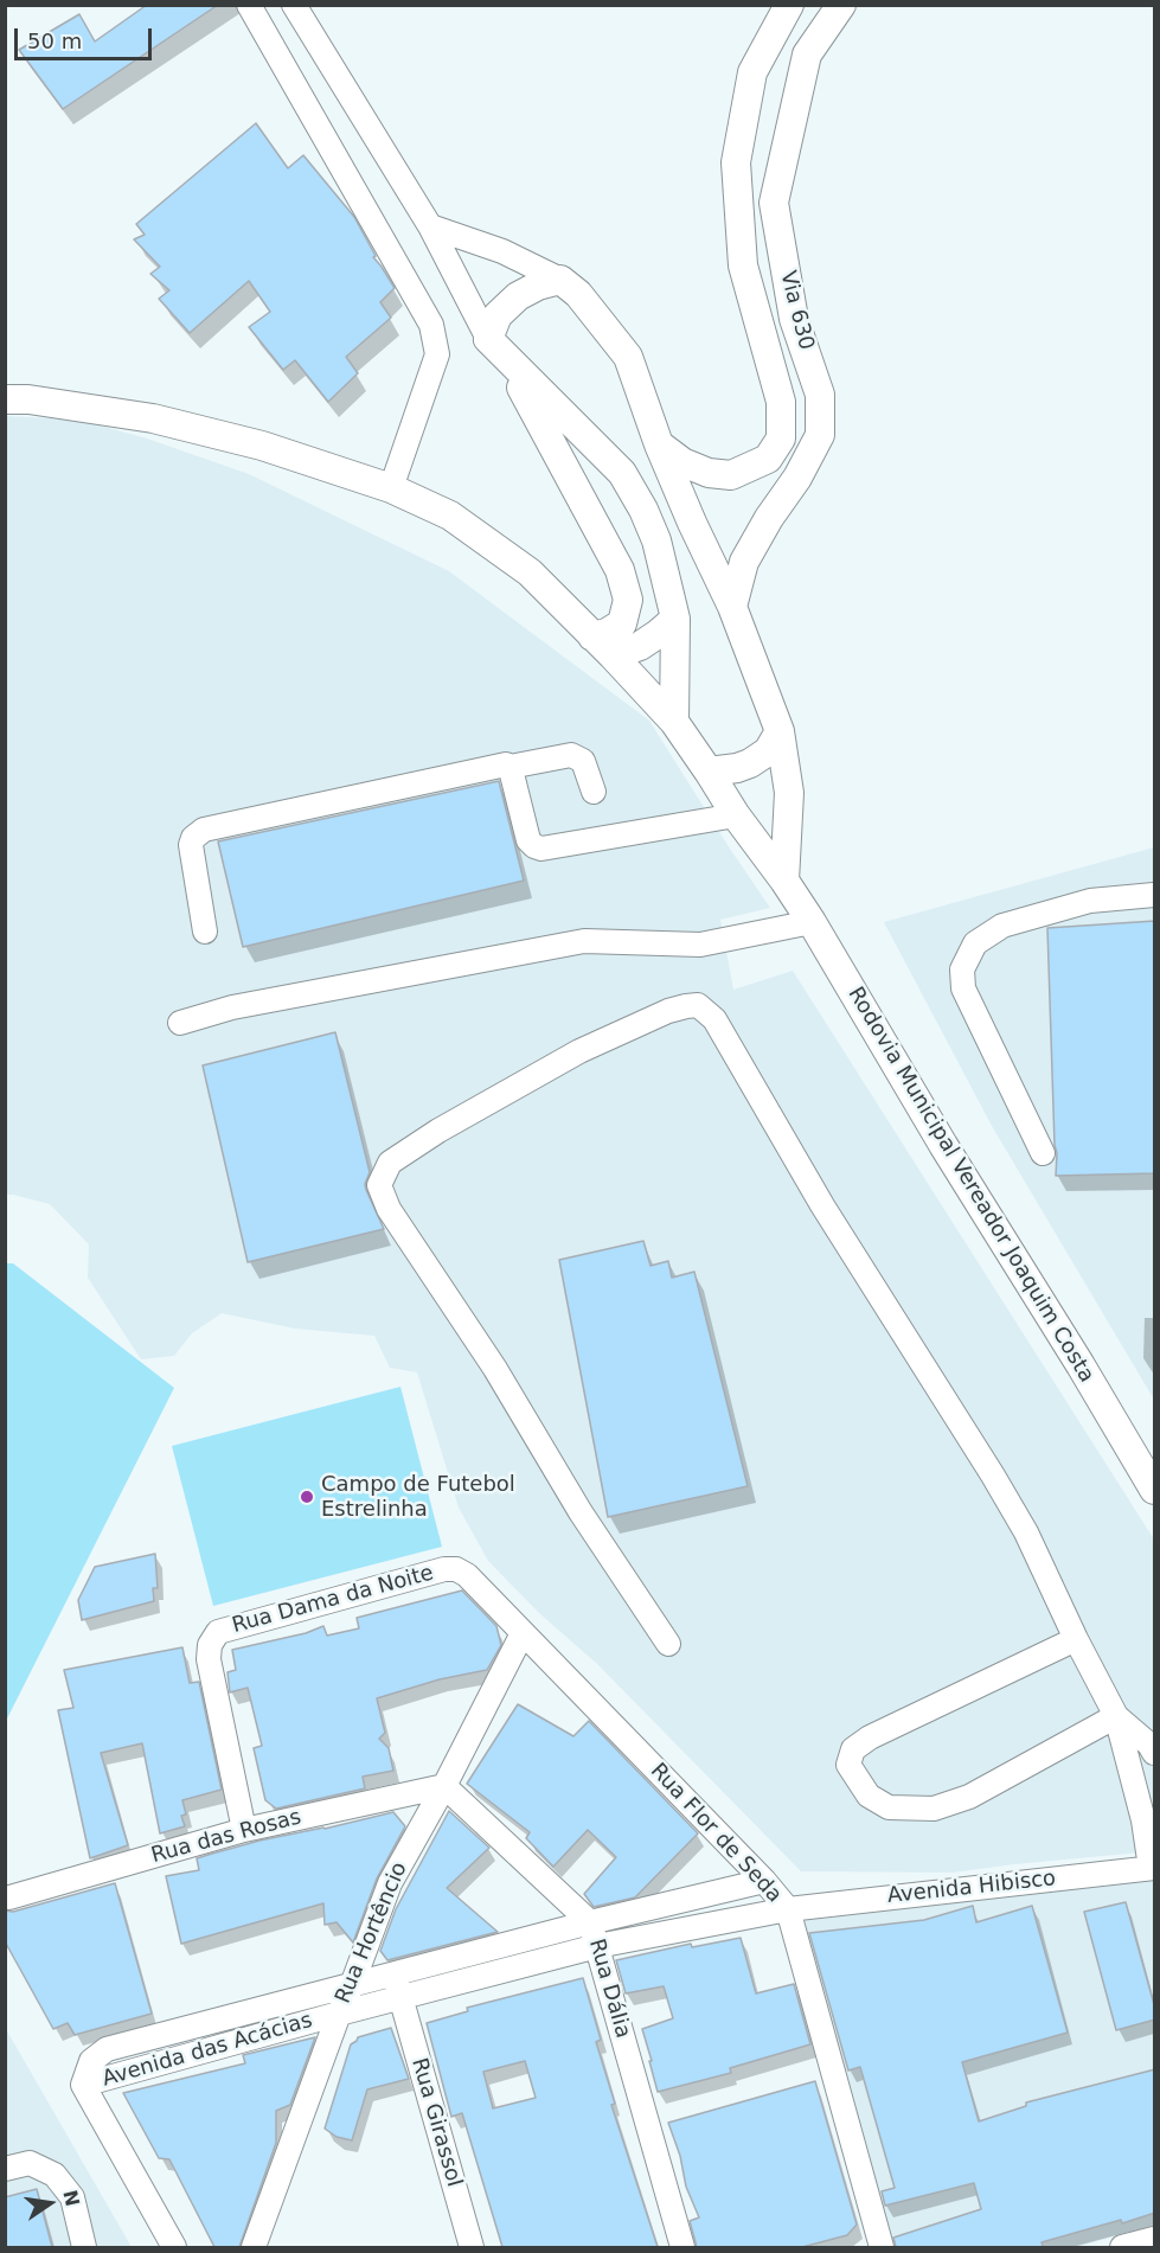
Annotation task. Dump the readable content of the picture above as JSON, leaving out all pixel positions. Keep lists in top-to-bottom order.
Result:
{
  "streets": {
    "main road": ["Via 630", "Rodovia Municipal Vereador Joaquim Costa"],
    "street": [
      "Rua Dama da Noite",
      "Rua Flor de Seda",
      "Rua das Rosas",
      "Avenida Hibisco",
      "Rua Hortêncio",
      "Rua Dália",
      "Avenida das Acácias",
      "Rua Girassol"
    ]
  },
  "crossings": [
    ["Rua Dama da Noite", "Rua Flor de Seda"],
    ["Rua Dama da Noite", "Rua das Rosas"],
    ["Rua Flor de Seda", "Avenida Hibisco"],
    ["Rua Flor de Seda", "Rua Hortêncio"],
    ["Rua Flor de Seda", "Avenida das Acácias"],
    ["Rua das Rosas", "Rua Hortêncio"],
    ["Rua das Rosas", "Rua Dália"],
    ["Avenida Hibisco", "Avenida das Acácias"],
    ["Rua Hortêncio", "Rua Dália"],
    ["Rua Hortêncio", "Avenida das Acácias"],
    ["Rua Dália", "Avenida das Acácias"],
    ["Avenida das Acácias", "Rua Girassol"]
  ],
  "places": ["Campo de Futebol Estrelinha"],
  "scale_bar": "50 m",
  "north": "right"
}
